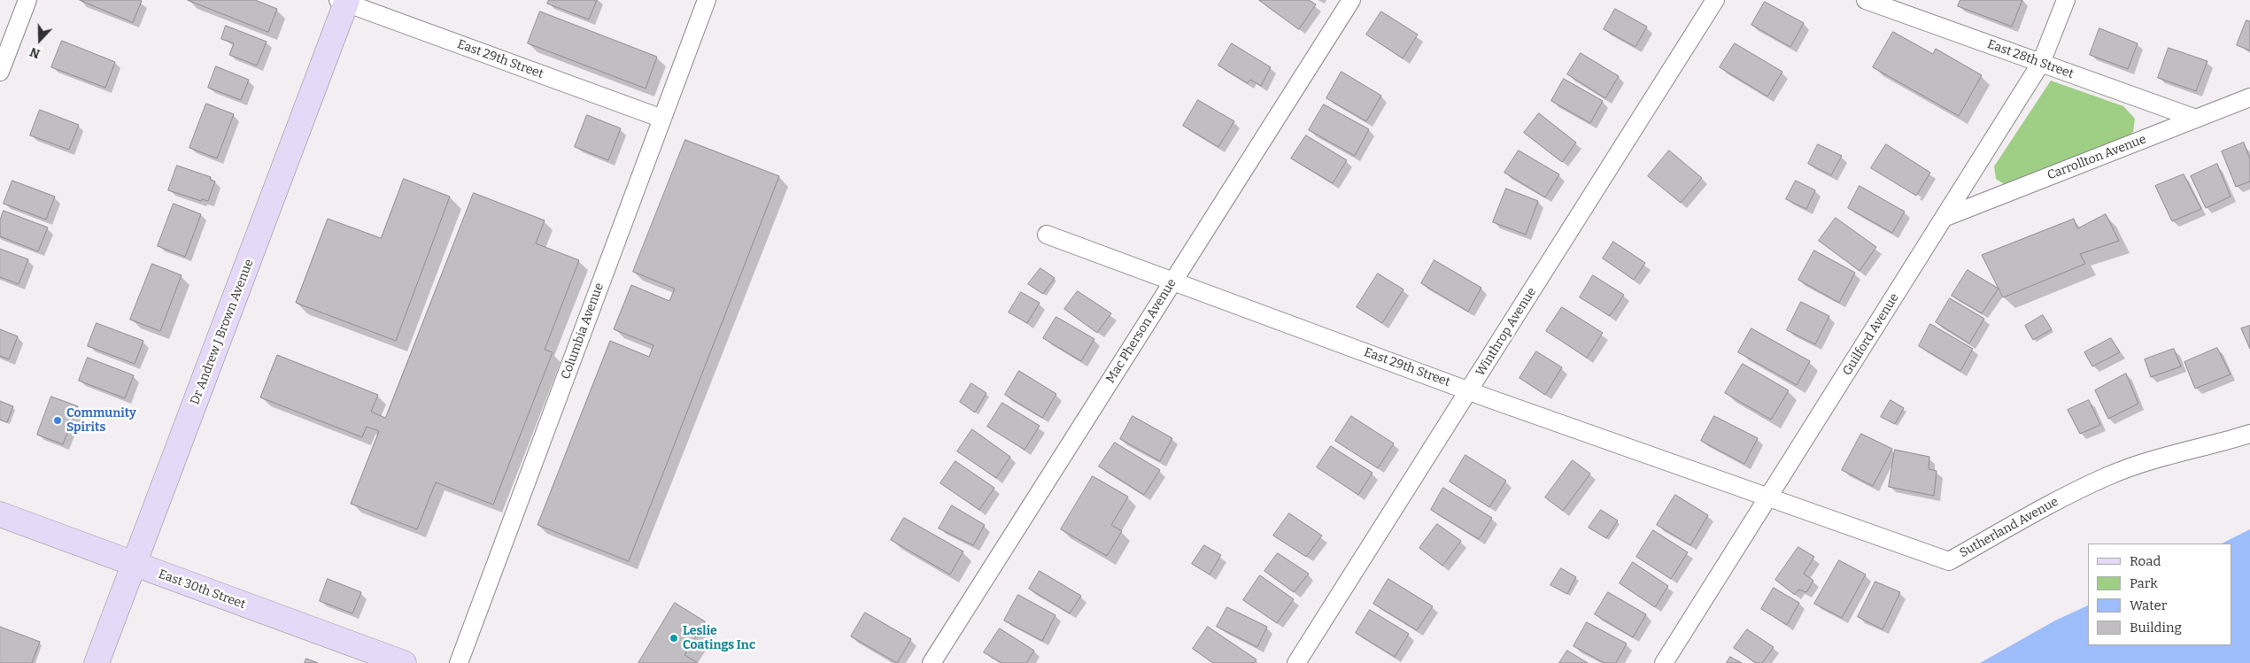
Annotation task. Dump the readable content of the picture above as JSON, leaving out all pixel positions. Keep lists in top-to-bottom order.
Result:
{
  "streets": {
    "main road": ["Dr Andrew J Brown Avenue", "East 30th Street"],
    "street": [
      "East 29th Street",
      "East 28th Street",
      "Carrollton Avenue",
      "Columbia Avenue",
      "Mac Pherson Avenue",
      "Winthrop Avenue",
      "Guilford Avenue",
      "Sutherland Avenue"
    ]
  },
  "crossings": [
    ["East 29th Street", "Columbia Avenue"],
    ["East 29th Street", "Mac Pherson Avenue"],
    ["East 29th Street", "Dr Andrew J Brown Avenue"],
    ["East 29th Street", "Winthrop Avenue"],
    ["East 29th Street", "Guilford Avenue"],
    ["East 29th Street", "Sutherland Avenue"],
    ["East 28th Street", "Carrollton Avenue"],
    ["East 28th Street", "Guilford Avenue"],
    ["Carrollton Avenue", "Guilford Avenue"],
    ["Dr Andrew J Brown Avenue", "East 30th Street"],
    ["Guilford Avenue", "Sutherland Avenue"]
  ],
  "places": ["Community Spirits", "Leslie Coatings Inc"],
  "legend": [
    "Road",
    "Park",
    "Water",
    "Building"
  ],
  "north": "bottom"
}
